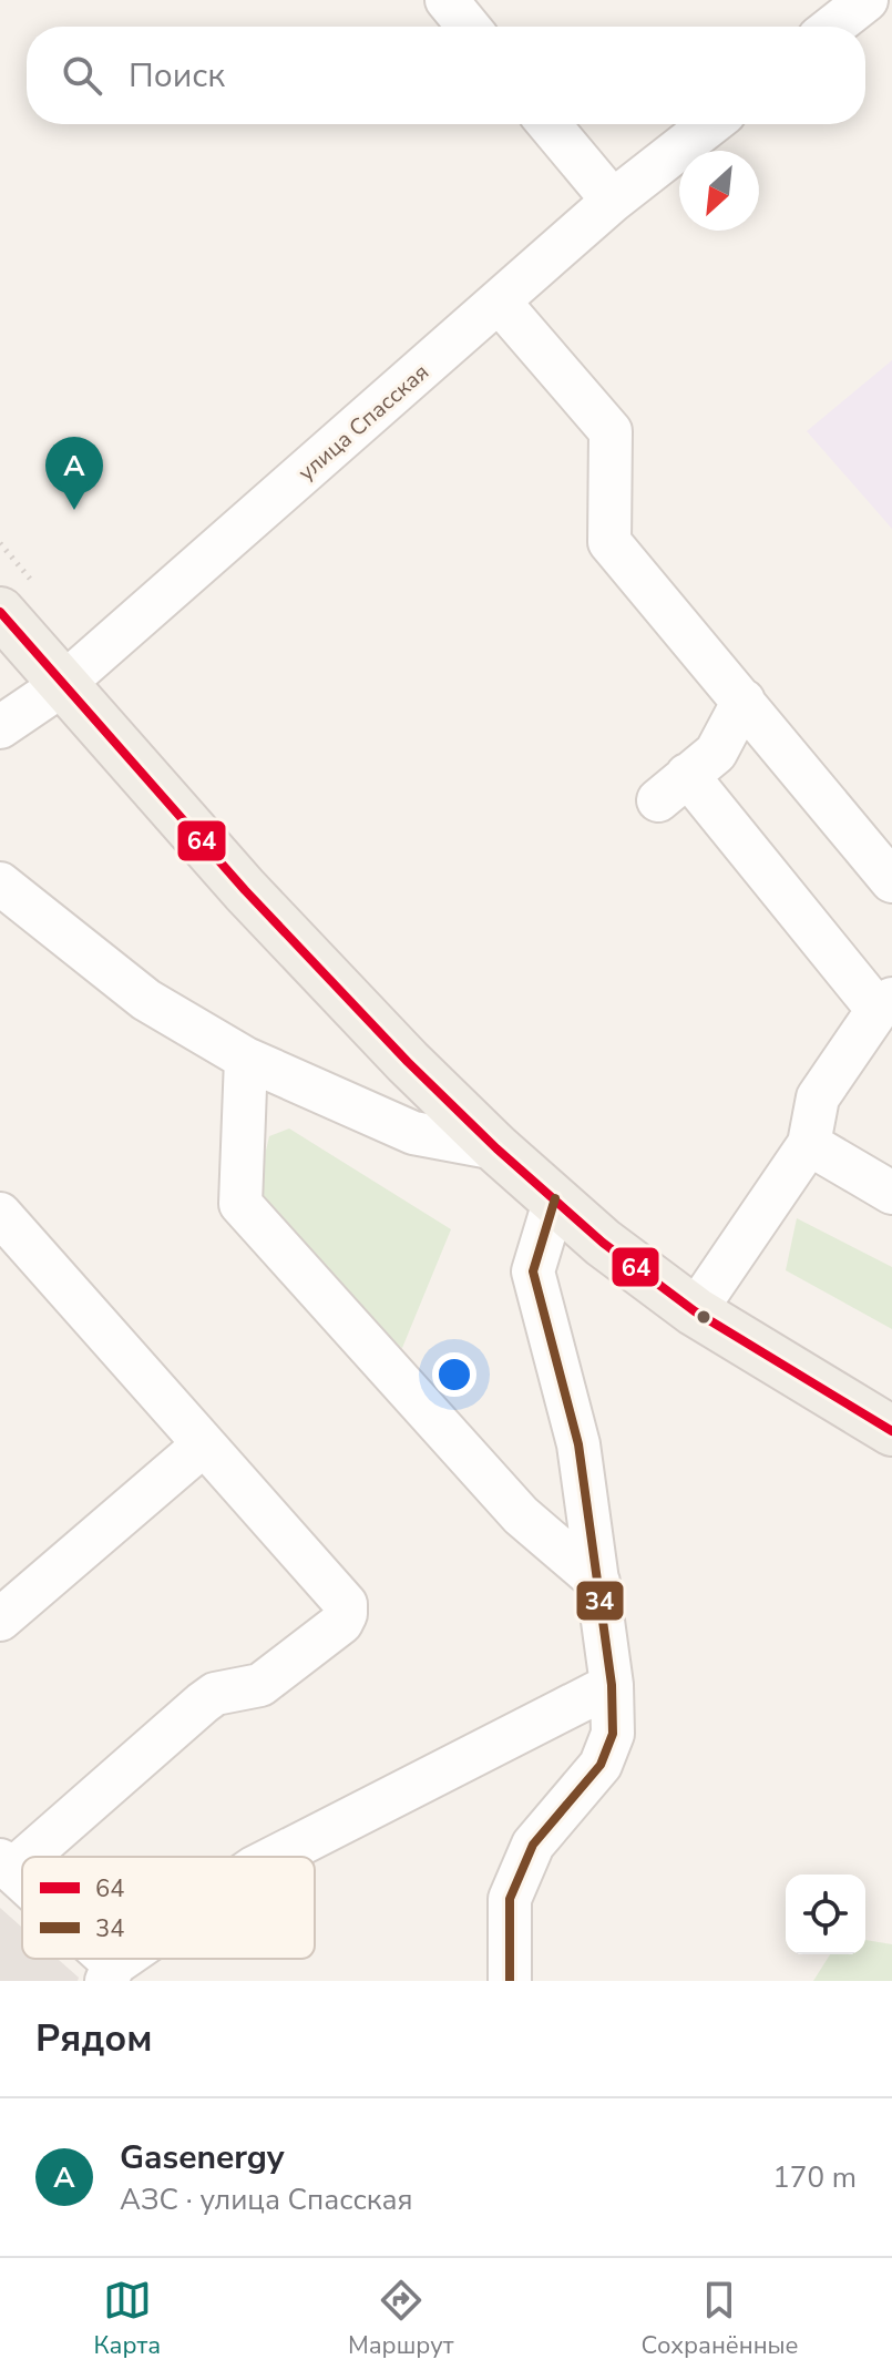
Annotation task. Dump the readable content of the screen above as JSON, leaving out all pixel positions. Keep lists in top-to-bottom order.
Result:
{
  "streets": {
    "street": ["улица Спасская"]
  },
  "lines": ["transit line 64", "transit line 34"],
  "legend": ["64", "34"],
  "north": "bottom left",
  "page": {
    "search": "Поиск",
    "pins": "A",
    "heading": "Рядом",
    "list": [
      {
        "mark": "A",
        "name": "Gasenergy",
        "note": "АЗС · улица Спасская",
        "value": "170 m"
      }
    ],
    "nav": ["Карта", "Маршрут", "Сохранённые"]
  }
}
